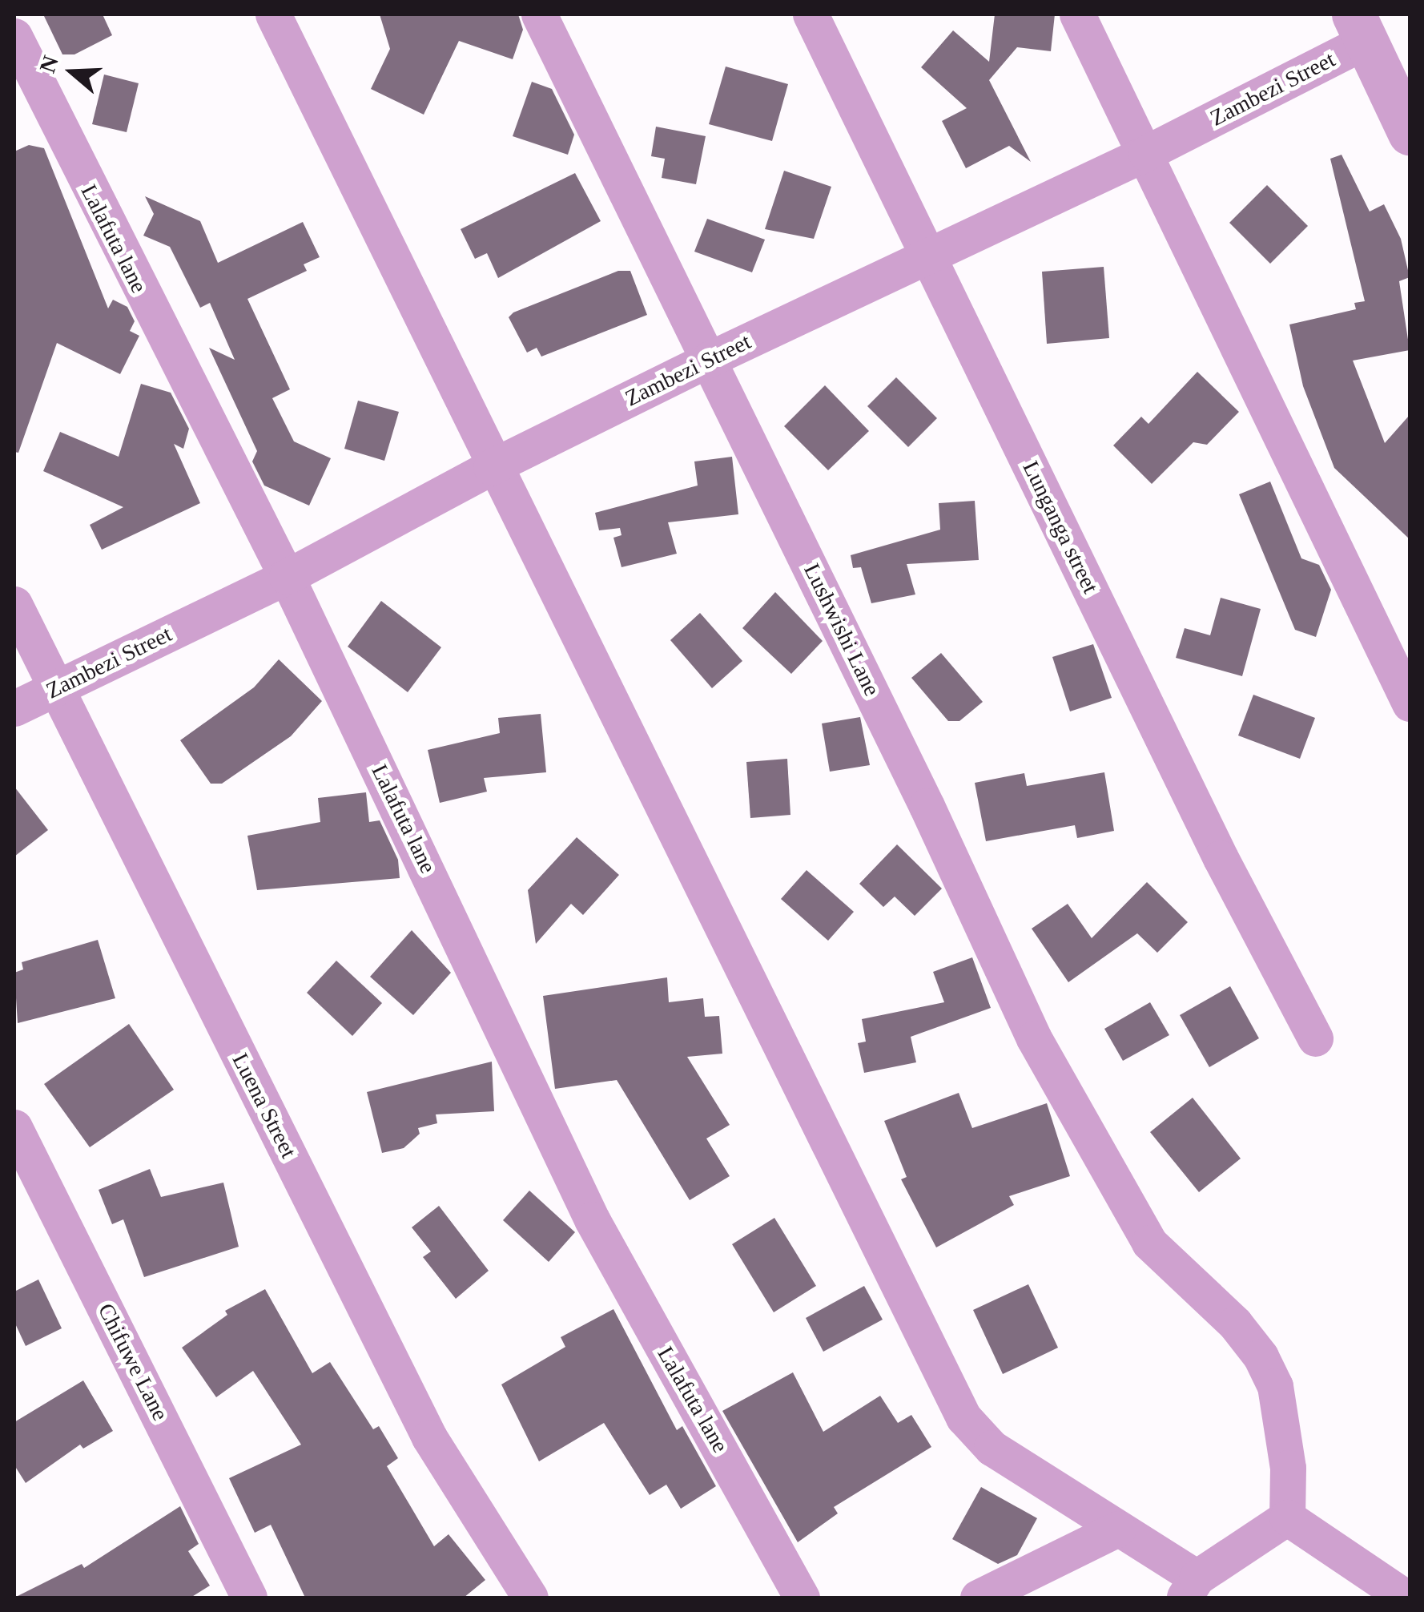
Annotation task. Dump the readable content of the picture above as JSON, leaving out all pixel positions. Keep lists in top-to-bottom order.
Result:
{
  "streets": {
    "street": [
      "Zambezi Street",
      "Lalafuta lane",
      "Lunganga street",
      "Lushwishi Lane",
      "Luena Street",
      "Chifuwe Lane"
    ]
  },
  "crossings": [
    ["Zambezi Street", "Lalafuta lane"],
    ["Zambezi Street", "Lunganga street"],
    ["Zambezi Street", "Lushwishi Lane"],
    ["Zambezi Street", "Luena Street"]
  ],
  "north": "left"
}
